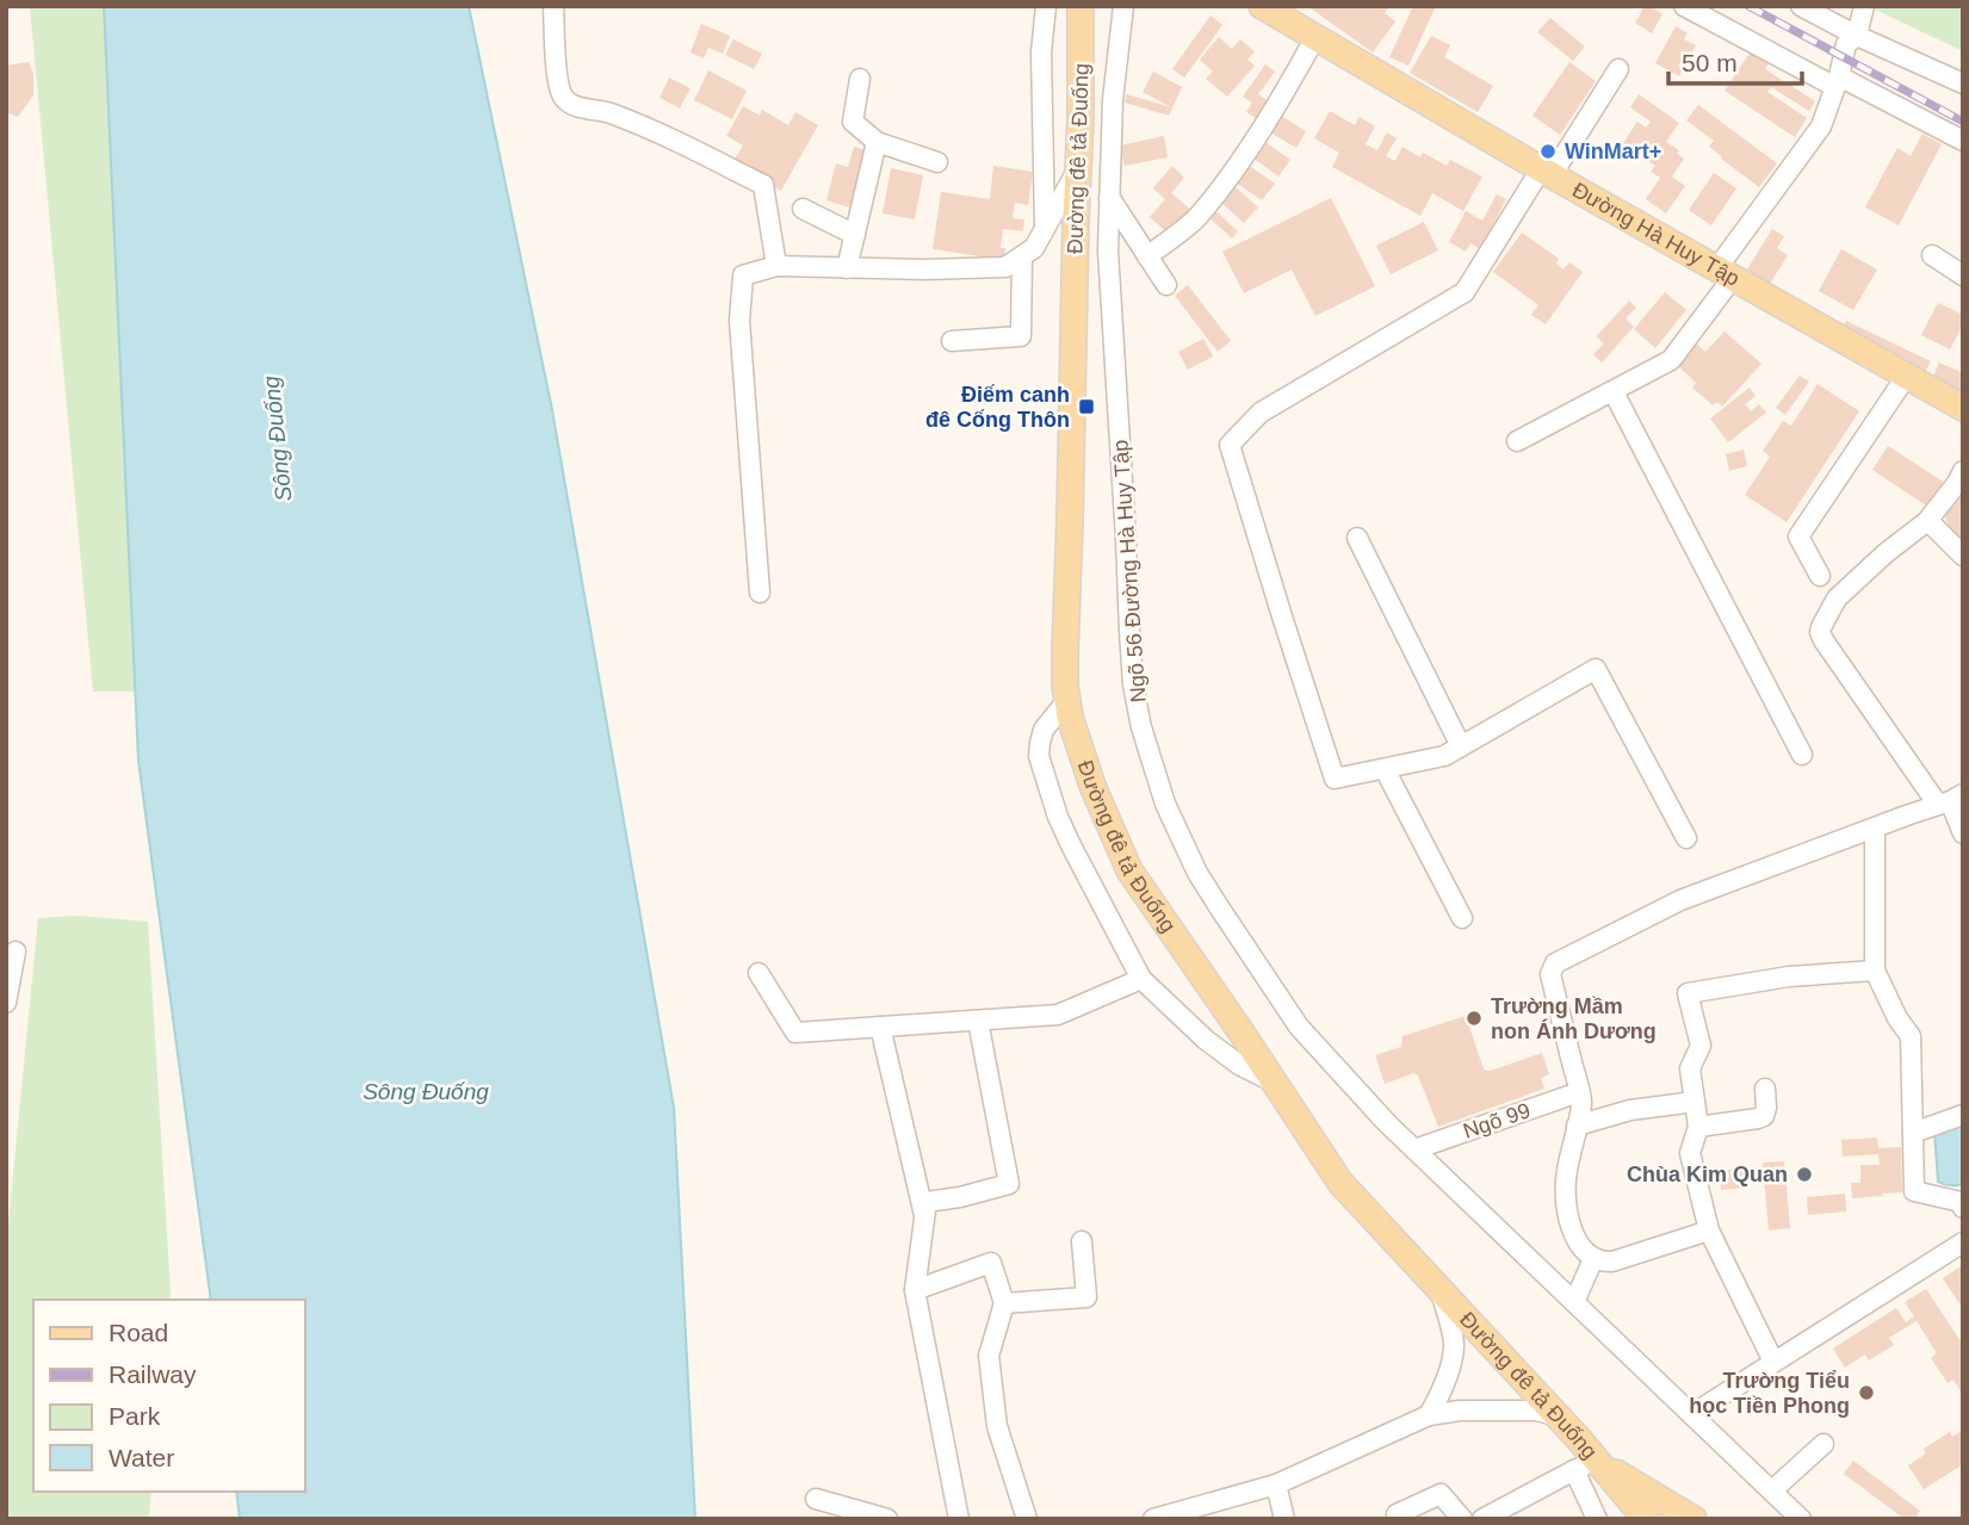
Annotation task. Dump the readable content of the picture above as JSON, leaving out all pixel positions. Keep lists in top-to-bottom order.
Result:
{
  "streets": {
    "main road": ["Đường đê tả Đuống", "Đường Hà Huy Tập"],
    "street": ["Ngõ 56 Đường Hà Huy Tập", "Ngõ 99"]
  },
  "crossings": [
    ["Ngõ 56 Đường Hà Huy Tập", "Ngõ 99"]
  ],
  "water": ["Sông Đuống"],
  "places": {
    "other": [
      "WinMart+",
      "Trường Mầm non Ánh Dương",
      "Chùa Kim Quan",
      "Trường Tiểu học Tiền Phong"
    ],
    "transit": ["Điếm canh đê Cống Thôn"]
  },
  "legend": [
    "Road",
    "Railway",
    "Park",
    "Water"
  ],
  "scale_bar": "50 m"
}
